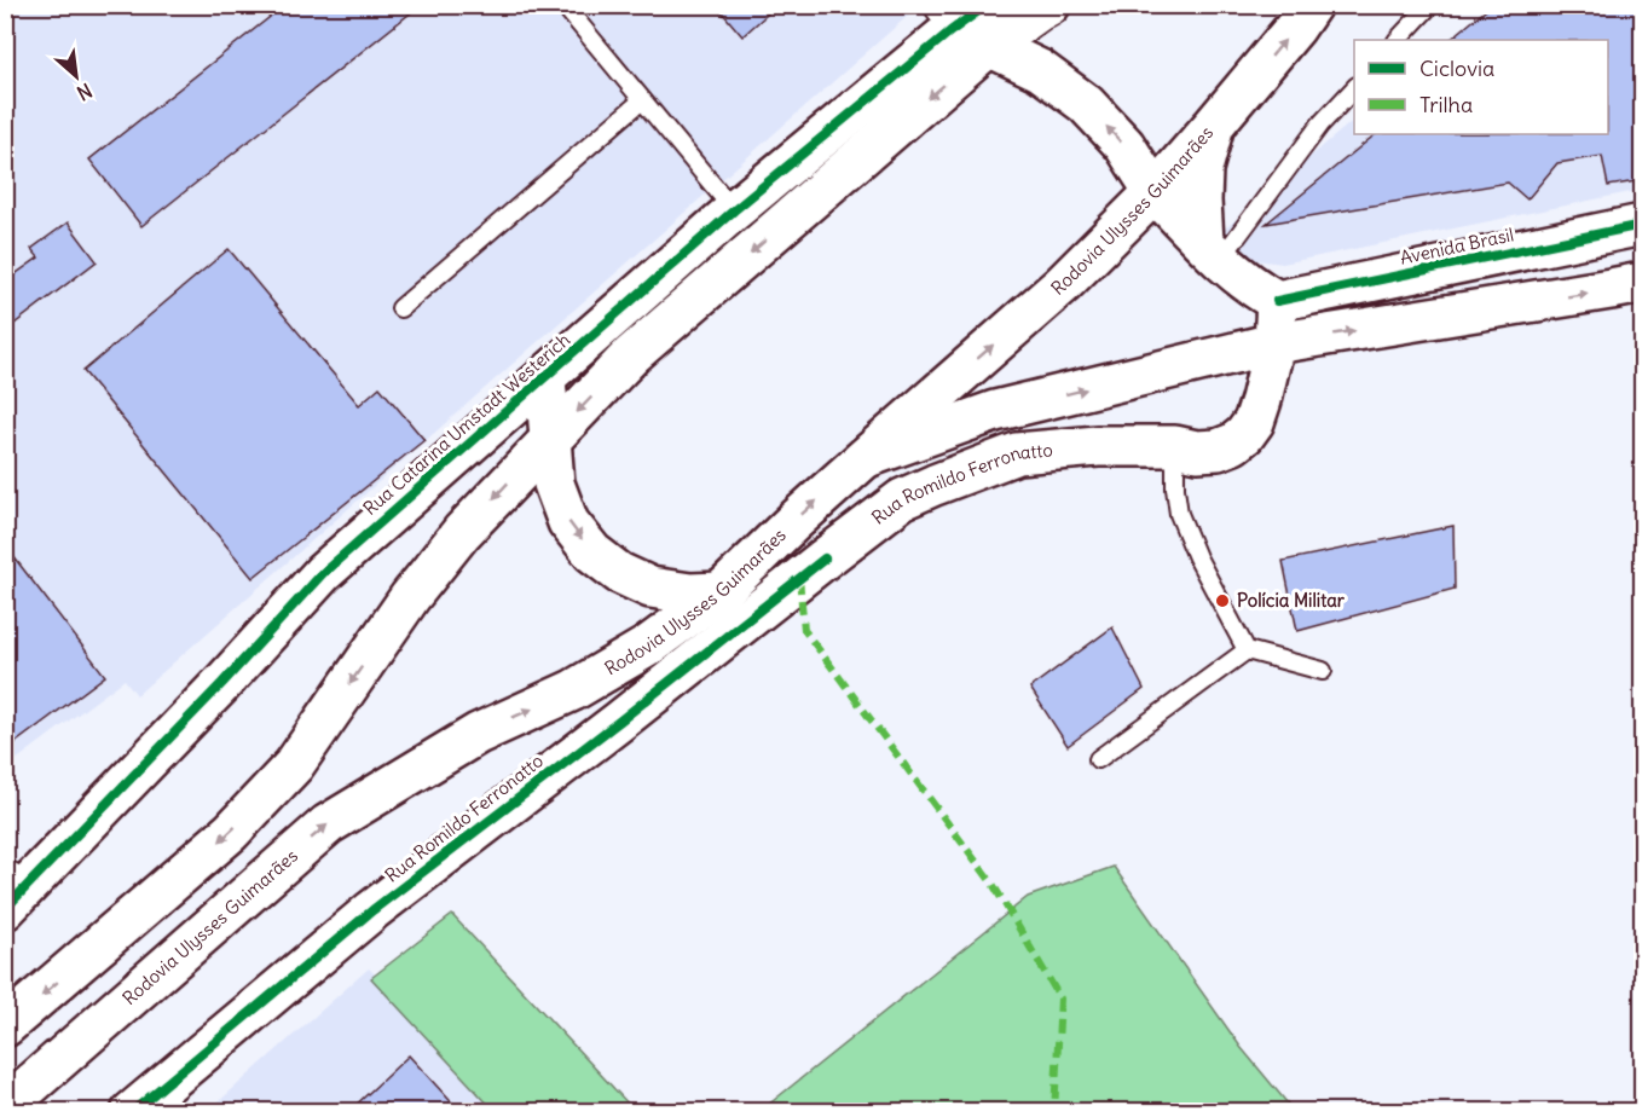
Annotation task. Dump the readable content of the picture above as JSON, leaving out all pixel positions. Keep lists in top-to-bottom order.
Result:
{
  "streets": {
    "main road": [
      "Rodovia Ulysses Guimarães",
      "Avenida Brasil",
      "Rua Catarina Umstadt Westerich",
      "Rua Romildo Ferronatto"
    ]
  },
  "crossings": [
    ["Avenida Brasil", "Rua Romildo Ferronatto"]
  ],
  "places": ["Polícia Militar"],
  "legend": ["Ciclovia", "Trilha"],
  "north": "bottom right"
}
